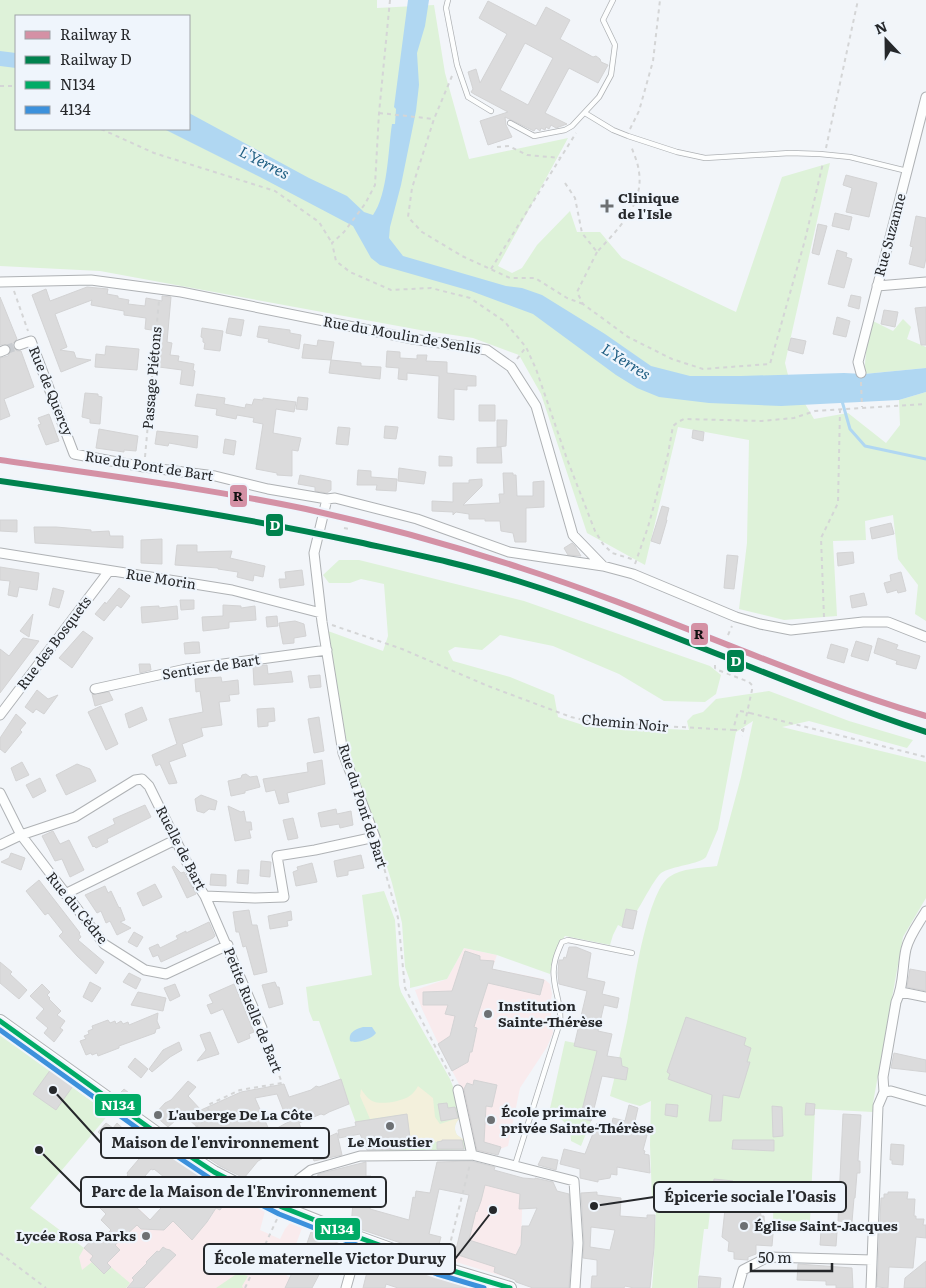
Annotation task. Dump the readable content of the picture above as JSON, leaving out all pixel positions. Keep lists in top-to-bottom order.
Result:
{
  "streets": {
    "street": [
      "Rue Suzanne",
      "Rue du Moulin de Senlis",
      "Rue de Quercy",
      "Rue du Pont de Bart",
      "Rue Morin",
      "Rue des Bosquets",
      "Sentier de Bart",
      "Ruelle de Bart",
      "Rue du Cèdre",
      "Petite Ruelle de Bart"
    ],
    "path": ["Passage Piétons", "Chemin Noir"]
  },
  "crossings": [
    ["Rue du Moulin de Senlis", "Passage Piétons"],
    ["Rue du Moulin de Senlis", "Rue du Pont de Bart"],
    ["Passage Piétons", "Rue du Pont de Bart"],
    ["Rue de Quercy", "Rue du Pont de Bart"],
    ["Rue du Pont de Bart", "Rue Morin"],
    ["Rue du Pont de Bart", "Sentier de Bart"],
    ["Rue du Pont de Bart", "Chemin Noir"],
    ["Rue du Pont de Bart", "Ruelle de Bart"],
    ["Rue Morin", "Rue des Bosquets"],
    ["Rue Morin", "Chemin Noir"],
    ["Ruelle de Bart", "Rue du Cèdre"],
    ["Ruelle de Bart", "Petite Ruelle de Bart"],
    ["Rue du Cèdre", "Petite Ruelle de Bart"]
  ],
  "water": ["L'Yerres"],
  "places": {
    "health": ["Clinique de l'Isle"],
    "other": [
      "Institution Sainte-Thérèse",
      "Maison de l'environnement",
      "L'auberge De La Côte",
      "École primaire privée Sainte-Thérèse",
      "Le Moustier",
      "Parc de la Maison de l'Environnement",
      "Épicerie sociale l'Oasis",
      "École maternelle Victor Duruy",
      "Église Saint-Jacques",
      "Lycée Rosa Parks"
    ]
  },
  "lines": [
    "rail line R",
    "rail line D",
    "transit line N134",
    "transit line 4134"
  ],
  "legend": [
    "Railway R",
    "Railway D",
    "N134",
    "4134"
  ],
  "scale_bar": "50 m",
  "north": "top"
}
